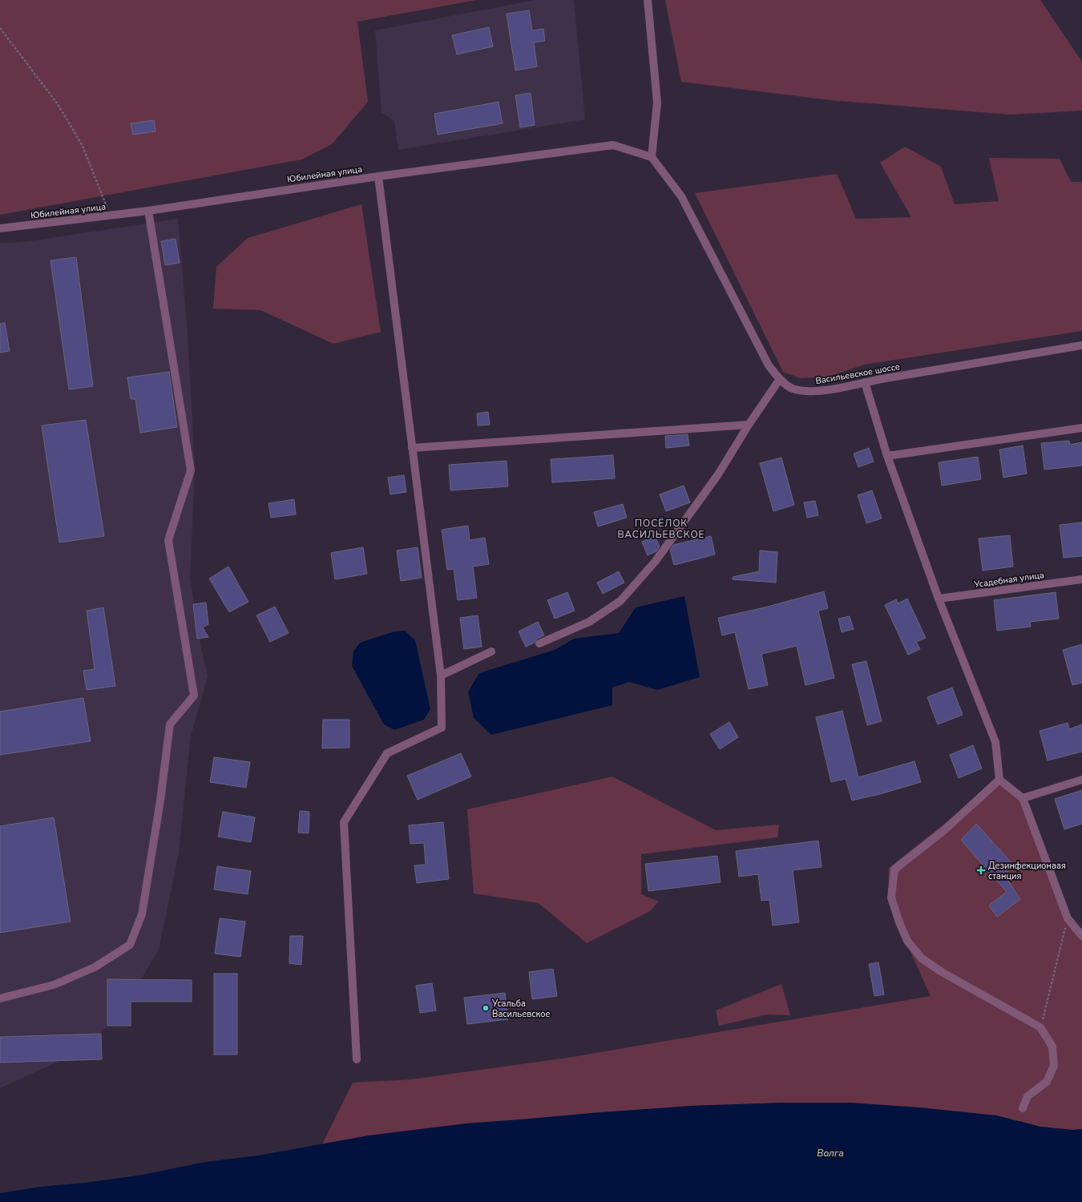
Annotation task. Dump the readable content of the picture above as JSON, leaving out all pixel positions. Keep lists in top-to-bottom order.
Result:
{
  "streets": {
    "street": ["Юбилейная улица", "Васильевское шоссе", "Усадебная улица"]
  },
  "crossings": [
    ["Юбилейная улица", "Васильевское шоссе"]
  ],
  "districts": ["ПОСЁЛОК ВАСИЛЬЕВСКОЕ"],
  "water": ["Волга"],
  "places": {
    "health": ["Дезинфекционаая станция"],
    "other": ["Усальба Васильевское"]
  }
}
